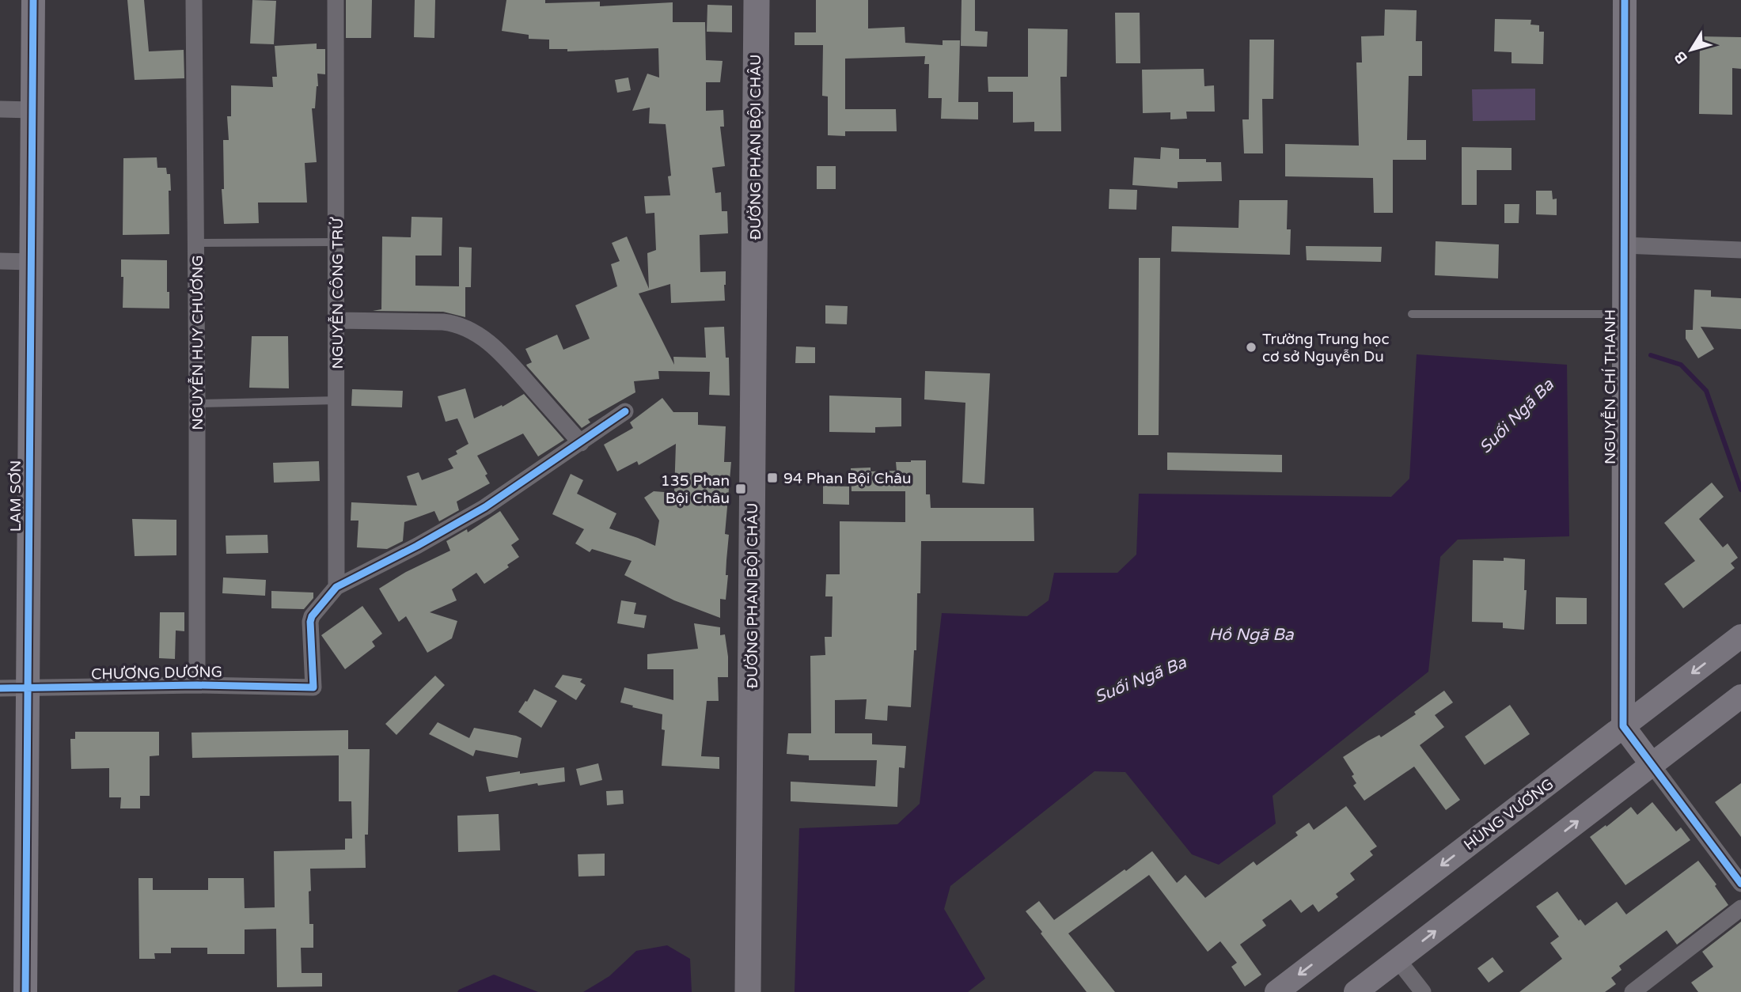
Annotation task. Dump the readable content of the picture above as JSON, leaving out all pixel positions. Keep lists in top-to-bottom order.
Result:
{
  "streets": {
    "main road": ["ĐƯỜNG PHAN BỘI CHÂU"],
    "street": [
      "NGUYỄN CÔNG TRỨ",
      "NGUYỄN HUY CHƯƠNG",
      "NGUYỄN CHÍ THANH",
      "LAM SƠN",
      "CHƯƠNG DƯƠNG",
      "HÙNG VƯƠNG"
    ]
  },
  "crossings": [
    ["NGUYỄN CÔNG TRỨ", "CHƯƠNG DƯƠNG"],
    ["NGUYỄN HUY CHƯƠNG", "CHƯƠNG DƯƠNG"],
    ["NGUYỄN CHÍ THANH", "HÙNG VƯƠNG"],
    ["LAM SƠN", "CHƯƠNG DƯƠNG"]
  ],
  "water": ["Suối Ngã Ba", "Hồ Ngã Ba"],
  "places": {
    "other": ["Trường Trung học cơ sở Nguyễn Du"],
    "transit": ["94 Phan Bội Châu", "135 Phan Bội Châu"]
  },
  "north": "bottom left"
}
